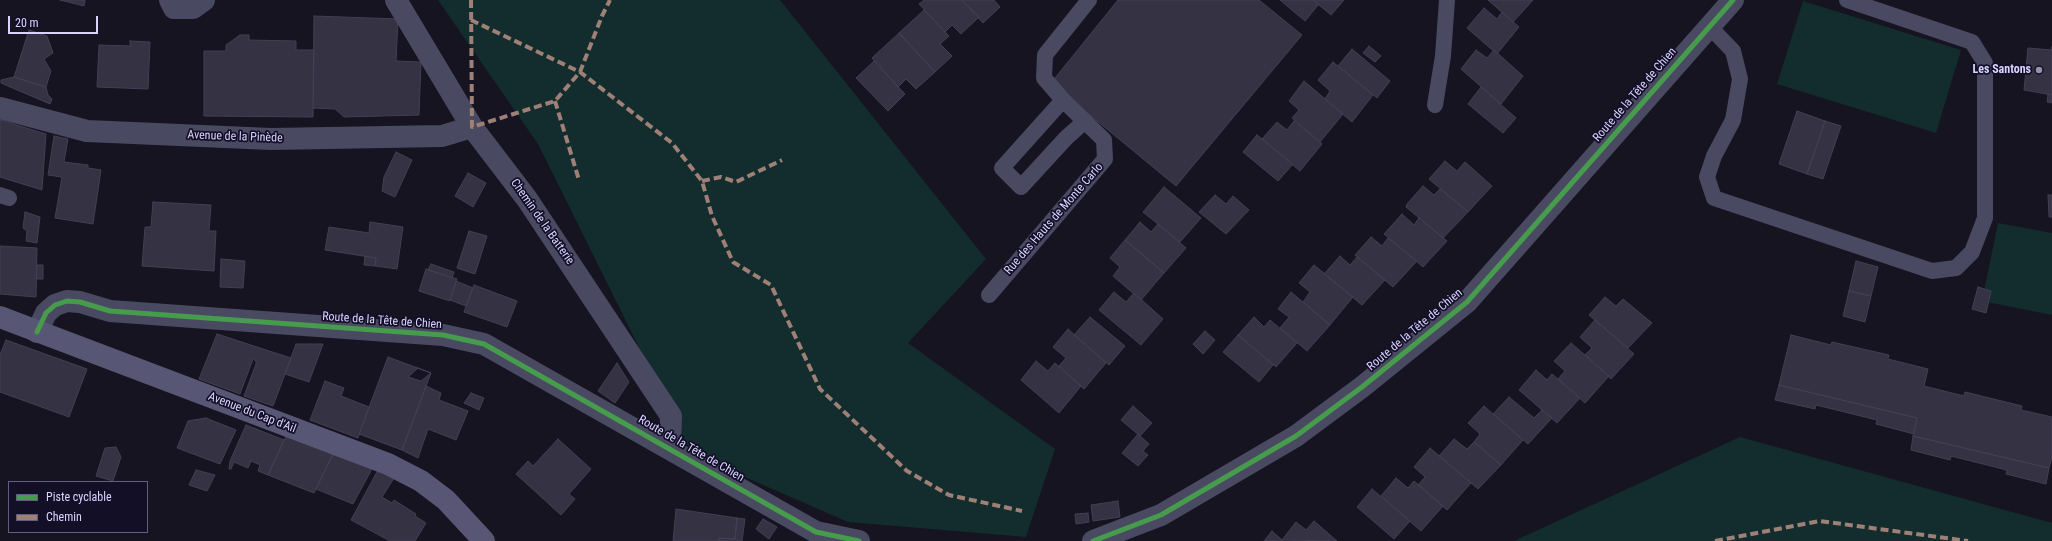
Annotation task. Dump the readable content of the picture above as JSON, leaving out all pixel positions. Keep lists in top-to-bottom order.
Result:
{
  "streets": {
    "street": [
      "Route de la Tête de Chien",
      "Avenue de la Pinède",
      "Chemin de la Batterie",
      "Avenue du Cap d'Ail"
    ],
    "lane": ["Rue des Hauts de Monte Carlo"]
  },
  "crossings": [
    ["Route de la Tête de Chien", "Chemin de la Batterie"],
    ["Route de la Tête de Chien", "Avenue du Cap d'Ail"],
    ["Avenue de la Pinède", "Chemin de la Batterie"]
  ],
  "places": ["Les Santons"],
  "legend": ["Piste cyclable", "Chemin"],
  "scale_bar": "20 m"
}
